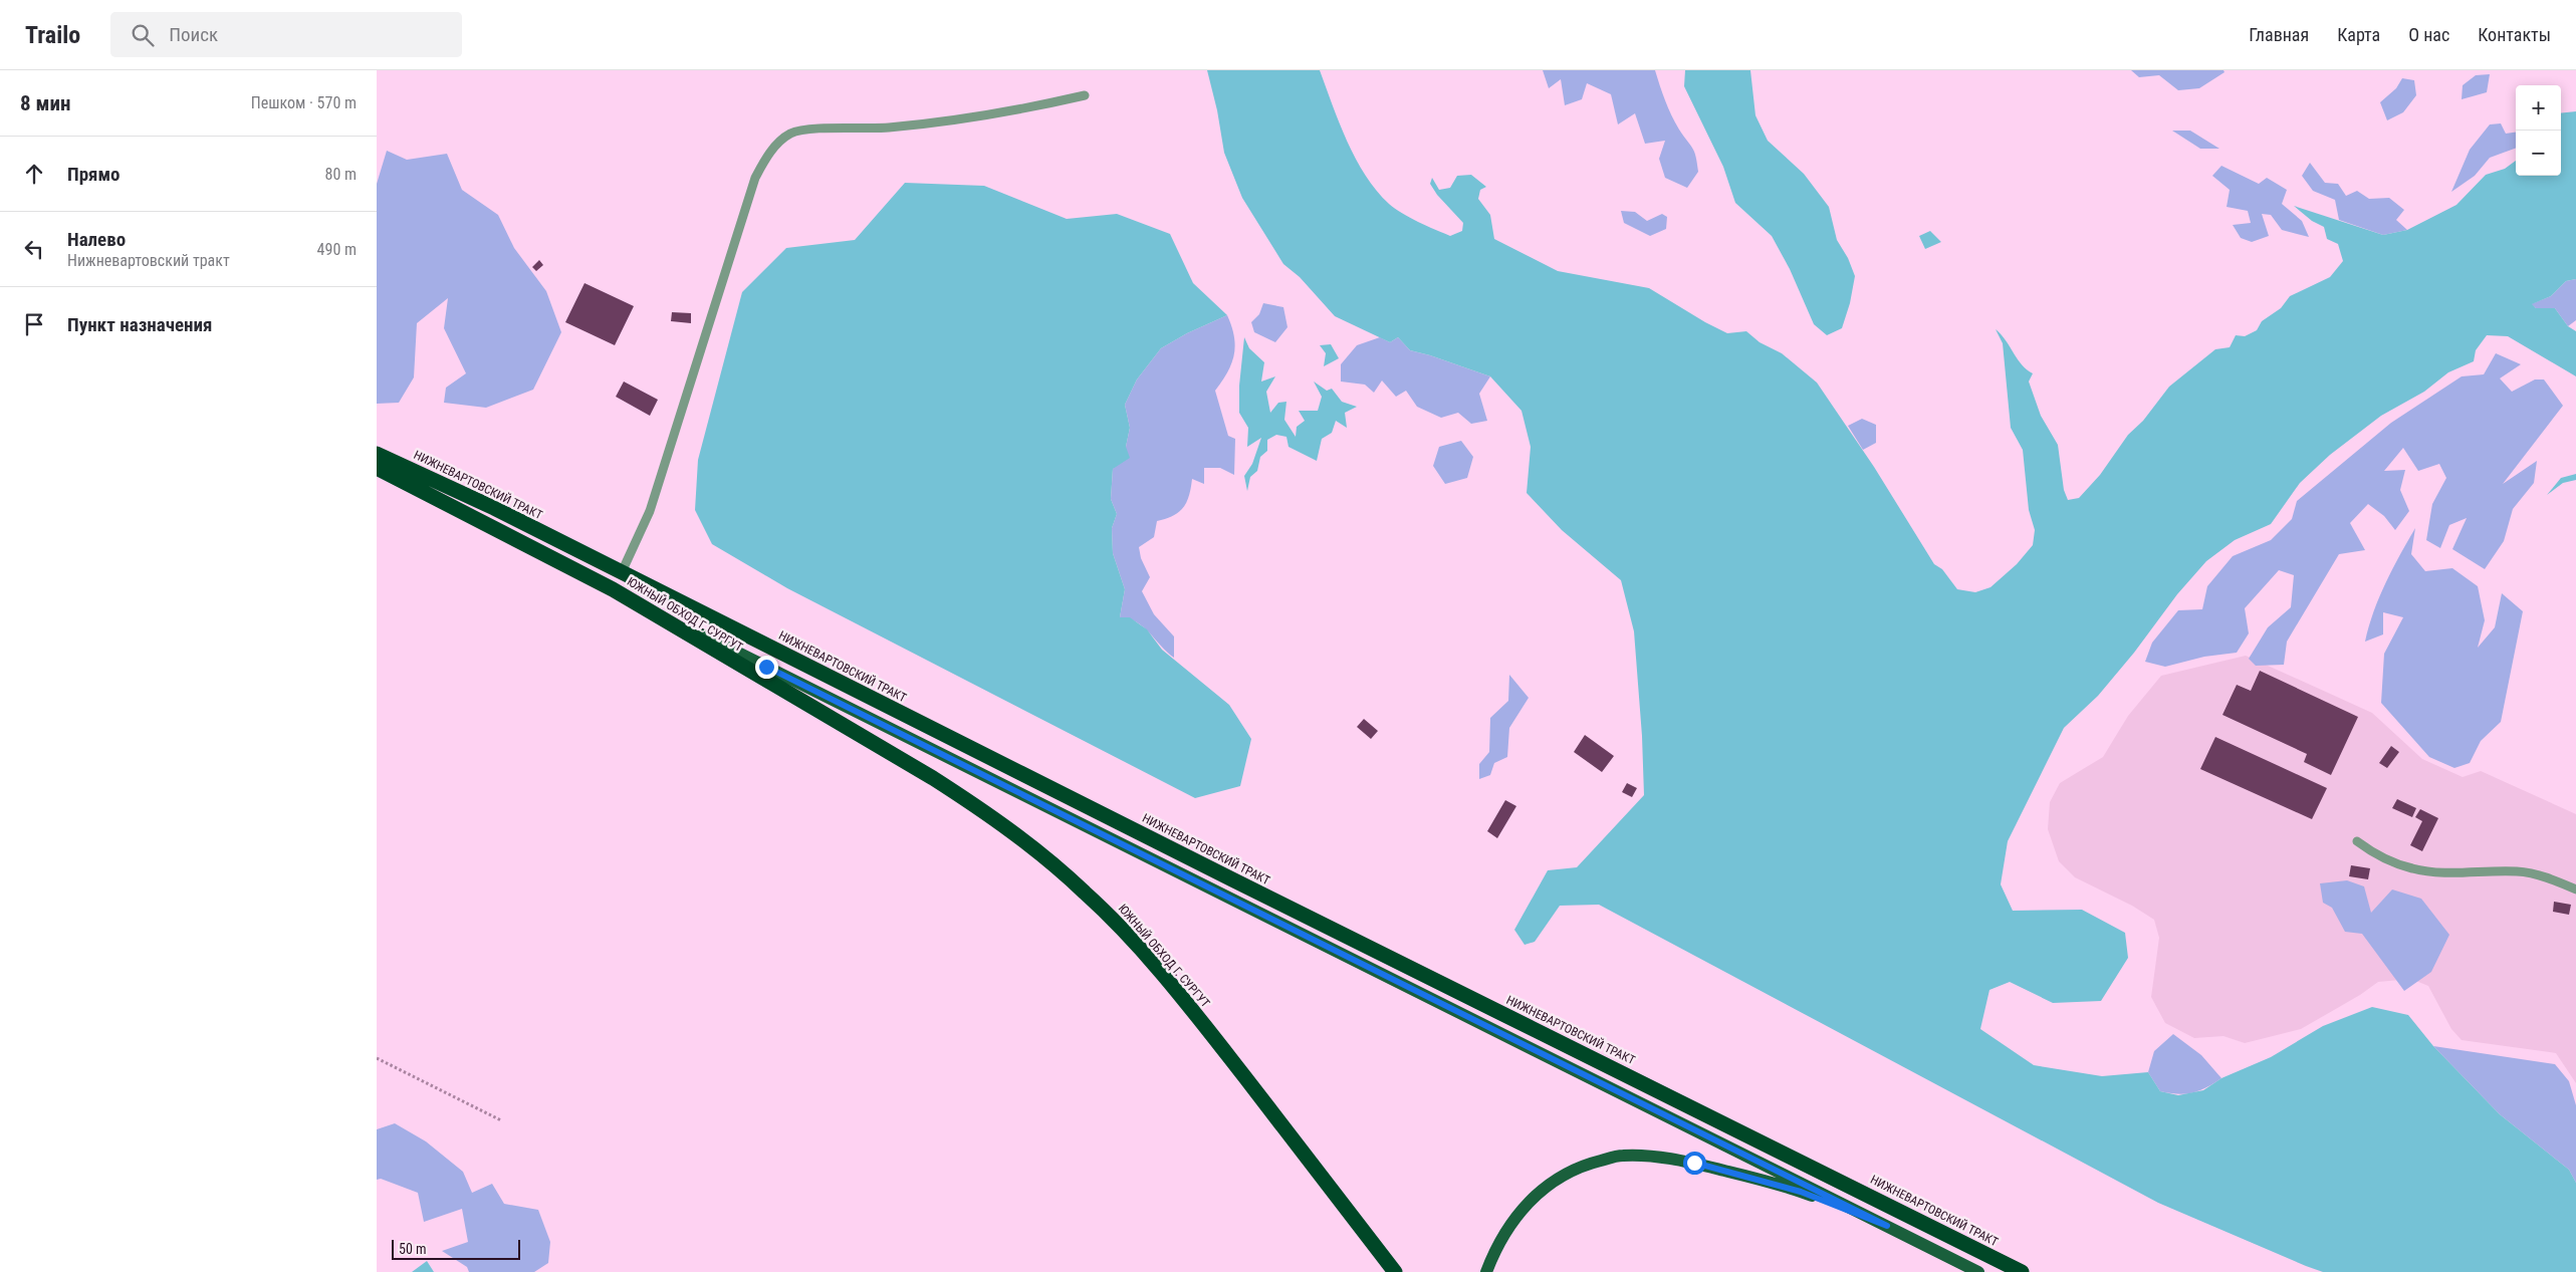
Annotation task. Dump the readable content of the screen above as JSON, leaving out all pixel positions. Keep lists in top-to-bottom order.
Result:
{
  "streets": {
    "highway": ["НИЖНЕВАРТОВСКИЙ ТРАКТ", "ЮЖНЫЙ ОБХОД Г. СУРГУТ"]
  },
  "scale_bar": "50 m",
  "page": {
    "header": "Trailo",
    "search": "Поиск",
    "nav": [
      "Главная",
      "Карта",
      "О нас",
      "Контакты"
    ],
    "heading": ["8 мин", "Пешком · 570 m"],
    "map_buttons": ["+", "−"],
    "list": [
      ["Прямо", "80 m"],
      ["Налево", "Нижневартовский тракт", "490 m"],
      "Пункт назначения"
    ],
    "scale": "50 m"
  }
}
